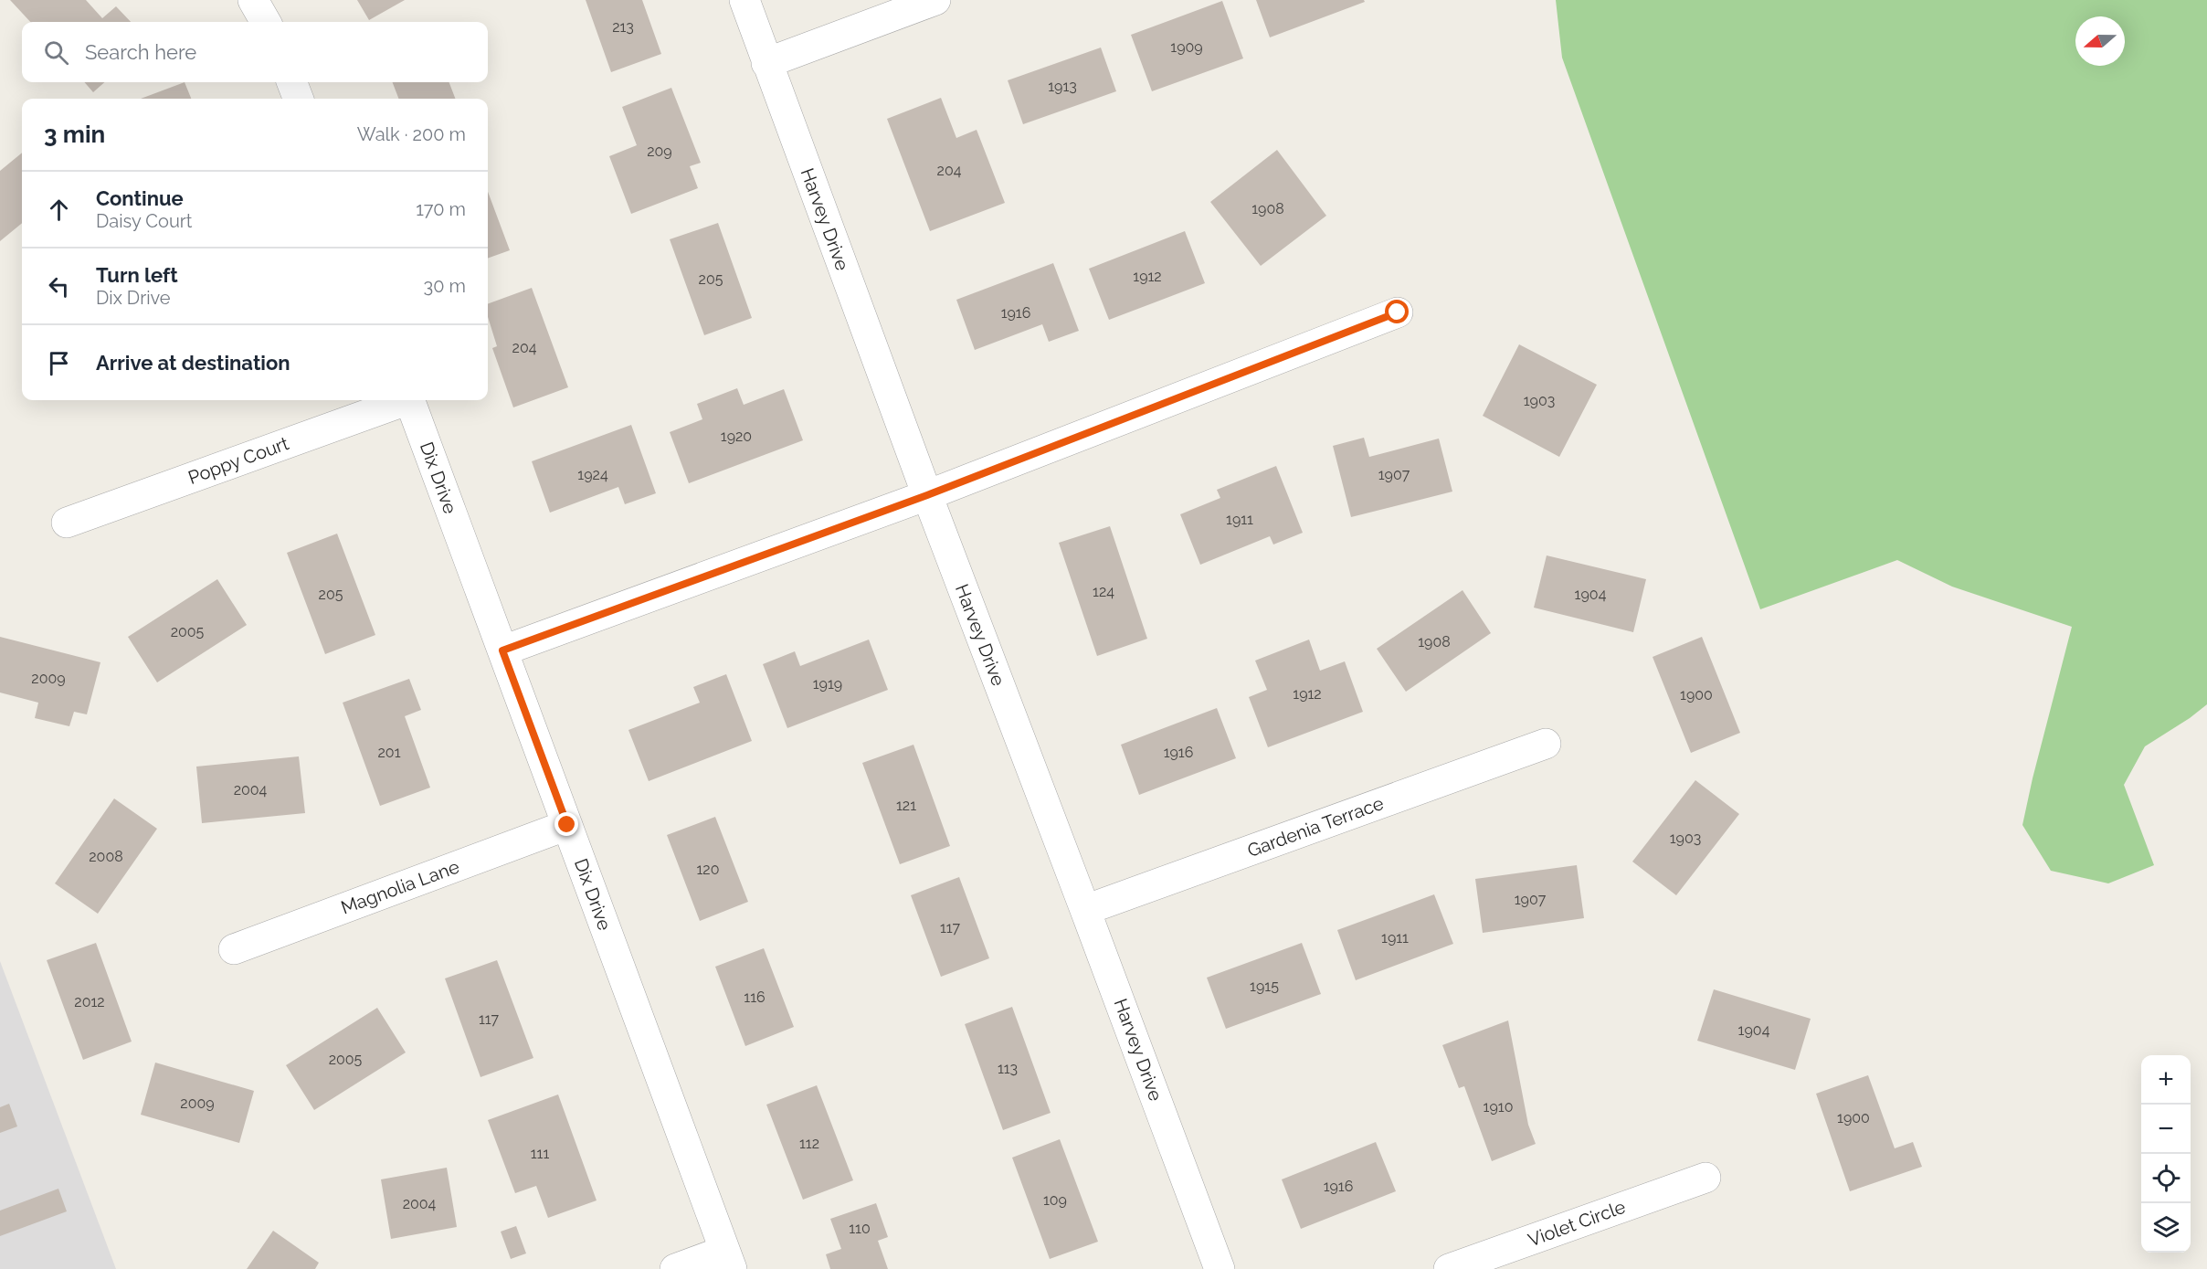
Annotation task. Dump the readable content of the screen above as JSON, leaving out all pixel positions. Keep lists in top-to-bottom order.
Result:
{
  "streets": {
    "street": [
      "Harvey Drive",
      "Poppy Court",
      "Dix Drive",
      "Gardenia Terrace",
      "Magnolia Lane",
      "Violet Circle"
    ]
  },
  "crossings": [
    ["Harvey Drive", "Gardenia Terrace"],
    ["Dix Drive", "Magnolia Lane"]
  ],
  "house_numbers": [
    "213",
    "1909",
    "1913",
    "209",
    "204",
    "1908",
    "1912",
    "205",
    "1916",
    "204",
    "1903",
    "1920",
    "1924",
    "1907",
    "1911",
    "124",
    "205",
    "1904",
    "2005",
    "1908",
    "2009",
    "1919",
    "1912",
    "1900",
    "201",
    "1916",
    "2004",
    "121",
    "1903",
    "2008",
    "120",
    "1907",
    "117",
    "1911",
    "1915",
    "116",
    "2012",
    "117",
    "1904",
    "2005",
    "113",
    "2009",
    "1910",
    "1900",
    "112",
    "111",
    "1916",
    "109",
    "2004",
    "110"
  ],
  "north": "left",
  "page": {
    "search": "Search here",
    "heading": ["3 min", "Walk · 200 m"],
    "list": [
      ["Continue", "Daisy Court", "170 m"],
      ["Turn left", "Dix Drive", "30 m"],
      "Arrive at destination"
    ],
    "map_buttons": ["+", "−"]
  }
}
